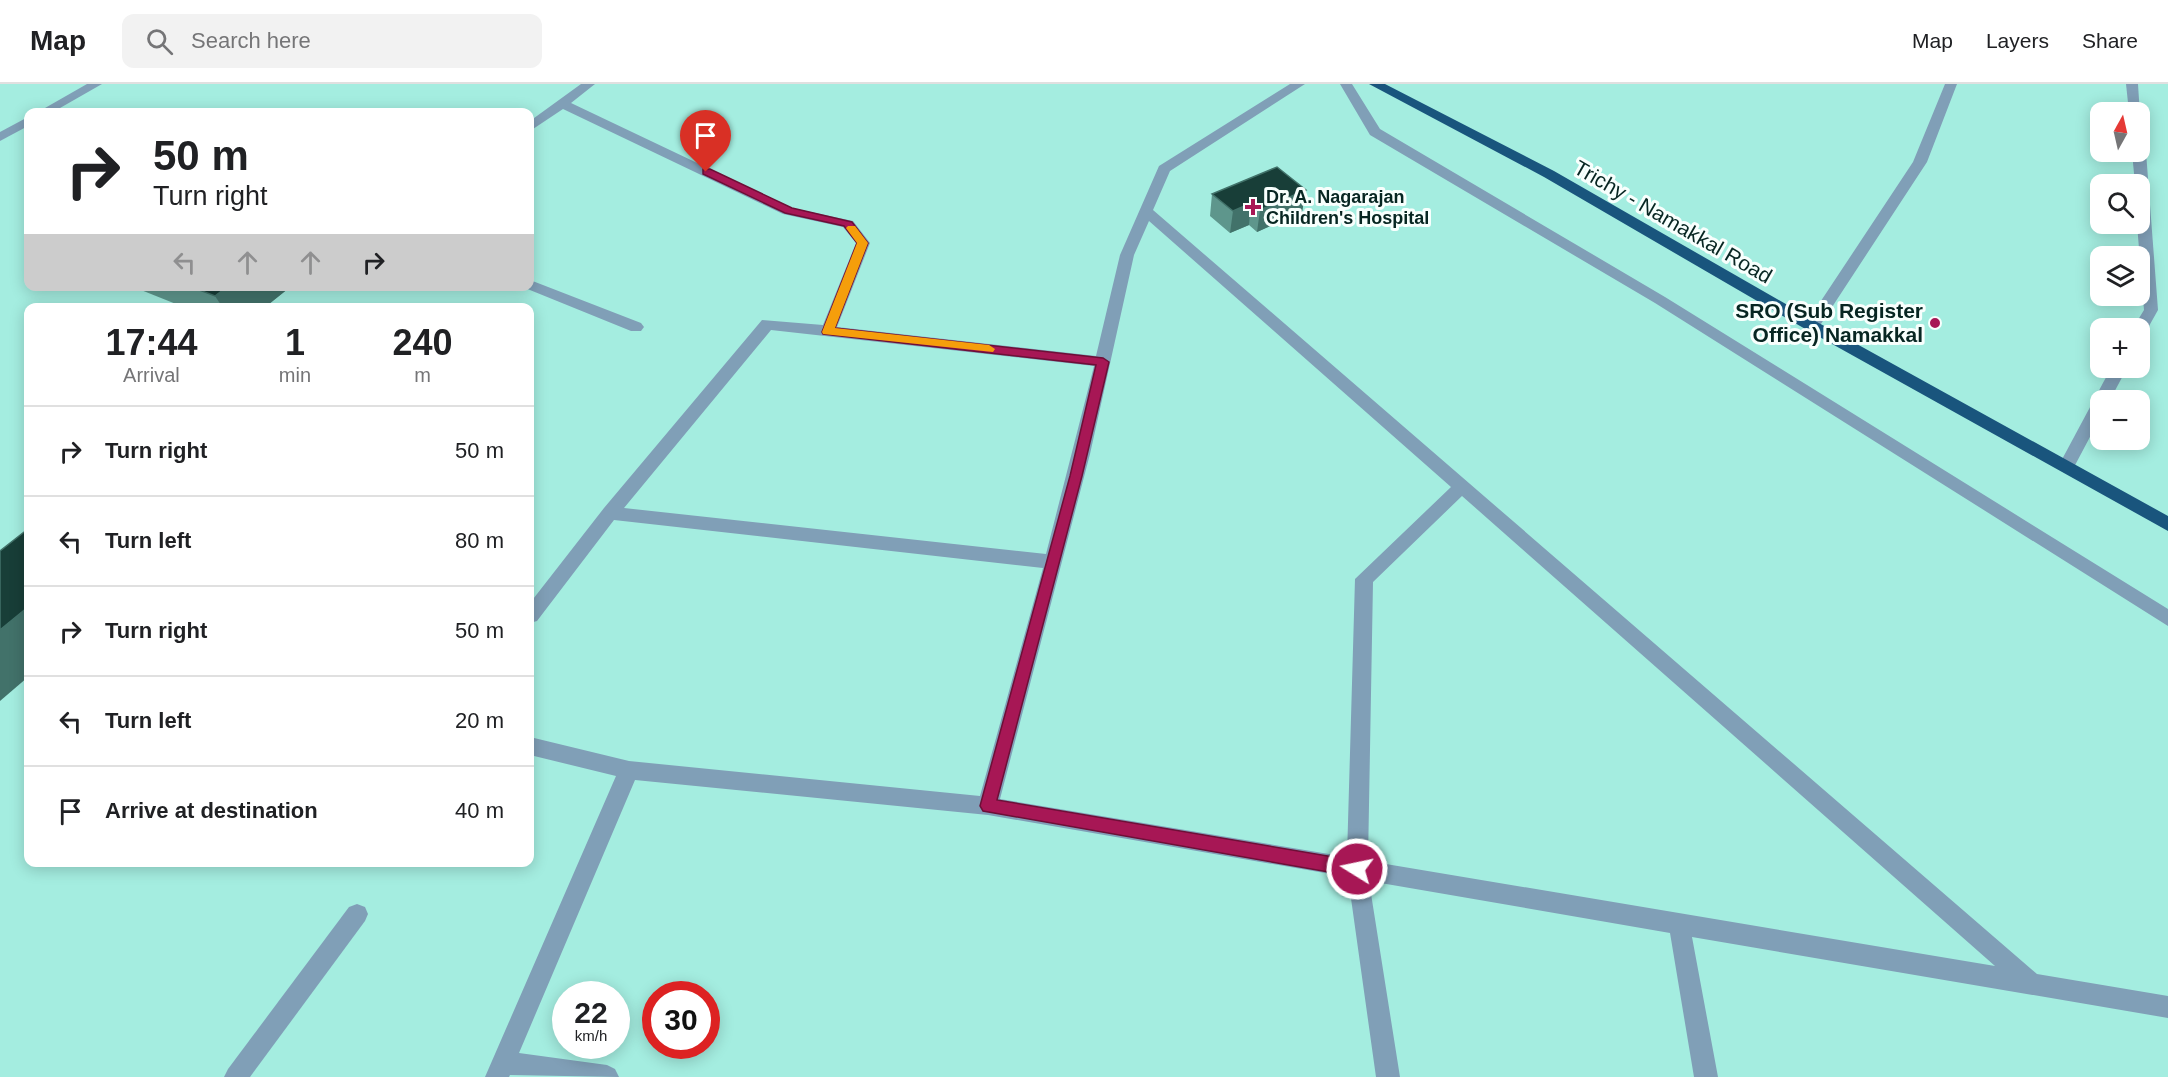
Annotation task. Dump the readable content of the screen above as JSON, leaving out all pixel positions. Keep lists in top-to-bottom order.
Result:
{
  "streets": {
    "highway": ["Trichy - Namakkal Road"]
  },
  "places": {
    "health": ["Dr. A. Nagarajan Children's Hospital"],
    "other": ["SRO (Sub Register Office) Namakkal"]
  },
  "north": "top",
  "page": {
    "header": "Map",
    "search": "Search here",
    "nav": ["Map", "Layers", "Share"],
    "map_buttons": ["+", "−"],
    "turn": ["50 m", "Turn right"],
    "eta": [
      "17:44",
      "Arrival",
      "1",
      "min",
      "240",
      "m"
    ],
    "list": [
      {
        "name": "Turn right",
        "value": "50 m"
      },
      {
        "name": "Turn left",
        "value": "80 m"
      },
      {
        "name": "Turn right",
        "value": "50 m"
      },
      {
        "name": "Turn left",
        "value": "20 m"
      },
      {
        "name": "Arrive at destination",
        "value": "40 m"
      }
    ],
    "speed": "22 km/h",
    "limit": "30"
  }
}
